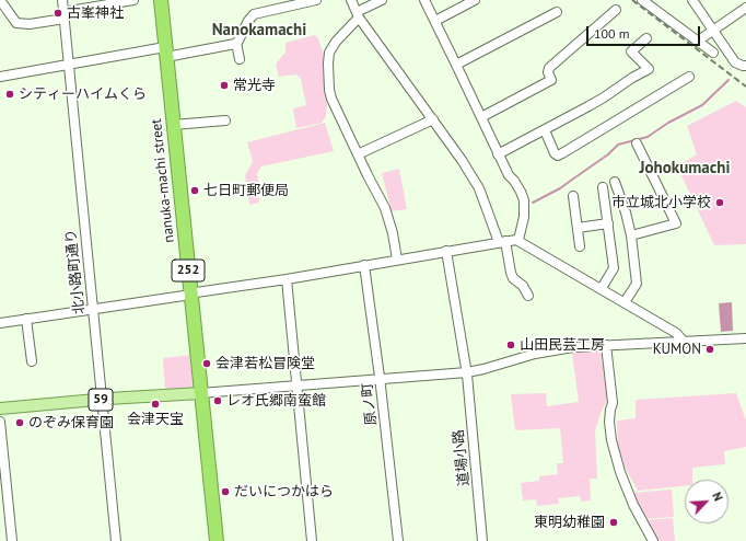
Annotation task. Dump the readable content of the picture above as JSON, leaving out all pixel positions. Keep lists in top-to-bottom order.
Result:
{
  "streets": {
    "highway": ["nanuka-machi street", "252"],
    "main road": ["59"],
    "street": ["北小路町通り", "原ノ町", "道場小路"]
  },
  "crossings": [
    ["nanuka-machi street", "59"],
    ["北小路町通り", "59"]
  ],
  "districts": ["Nanokamachi", "Johokumachi"],
  "places": [
    "古峯神社",
    "常光寺",
    "シティーハイムくら",
    "七日町郵便局",
    "市立城北小学校",
    "山田民芸工房",
    "KUMON",
    "会津若松冒険堂",
    "レオ氏郷南蛮館",
    "会津天宝",
    "のぞみ保育園",
    "だいにつかはら",
    "東明幼稚園"
  ],
  "scale_bar": "100 m",
  "north": "top right"
}
